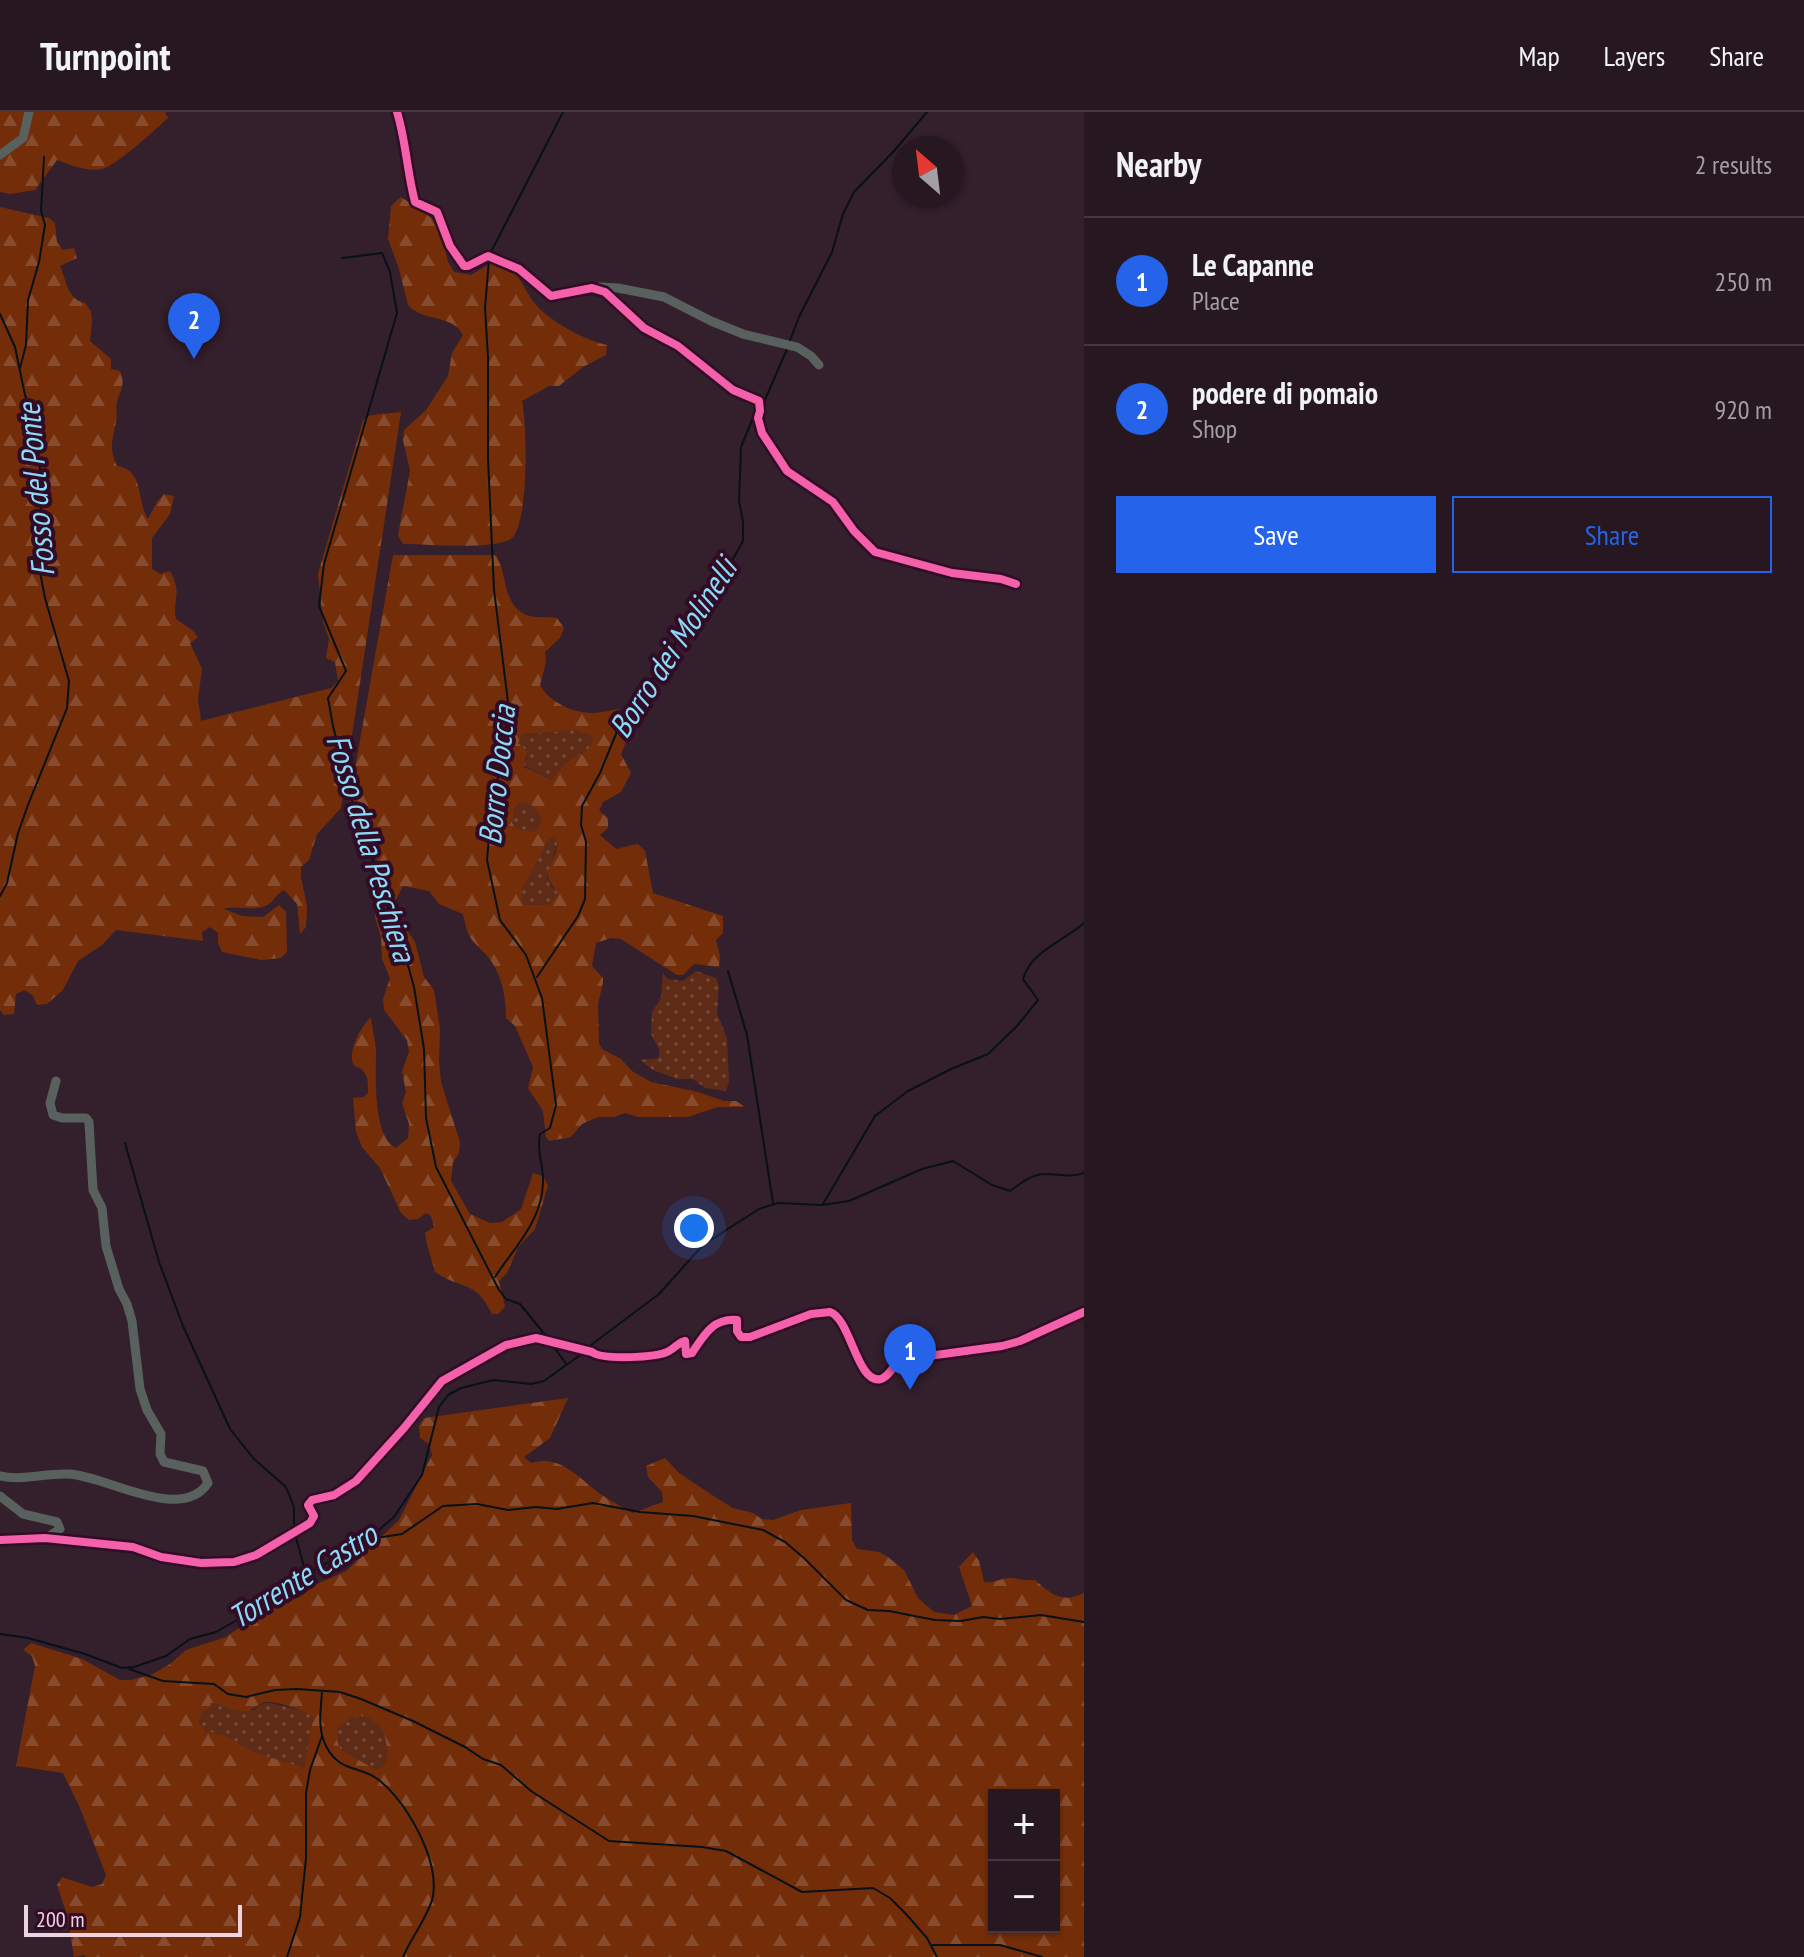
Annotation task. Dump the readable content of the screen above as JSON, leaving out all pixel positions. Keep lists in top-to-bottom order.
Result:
{
  "water": [
    "Fosso del Ponte",
    "Borro dei Molinelli",
    "Borro Doccia",
    "Fosso della Peschiera",
    "Torrente Castro"
  ],
  "scale_bar": "200 m",
  "north": "top left",
  "page": {
    "header": "Turnpoint",
    "nav": ["Map", "Layers", "Share"],
    "heading": ["Nearby", "2 results"],
    "list": [
      {
        "mark": "1",
        "name": "Le Capanne",
        "note": "Place",
        "value": "250 m"
      },
      {
        "mark": "2",
        "name": "podere di pomaio",
        "note": "Shop",
        "value": "920 m"
      }
    ],
    "pins": ["2", "1"],
    "buttons": ["Save", "Share"],
    "map_buttons": ["+", "−"],
    "scale": "200 m"
  }
}
